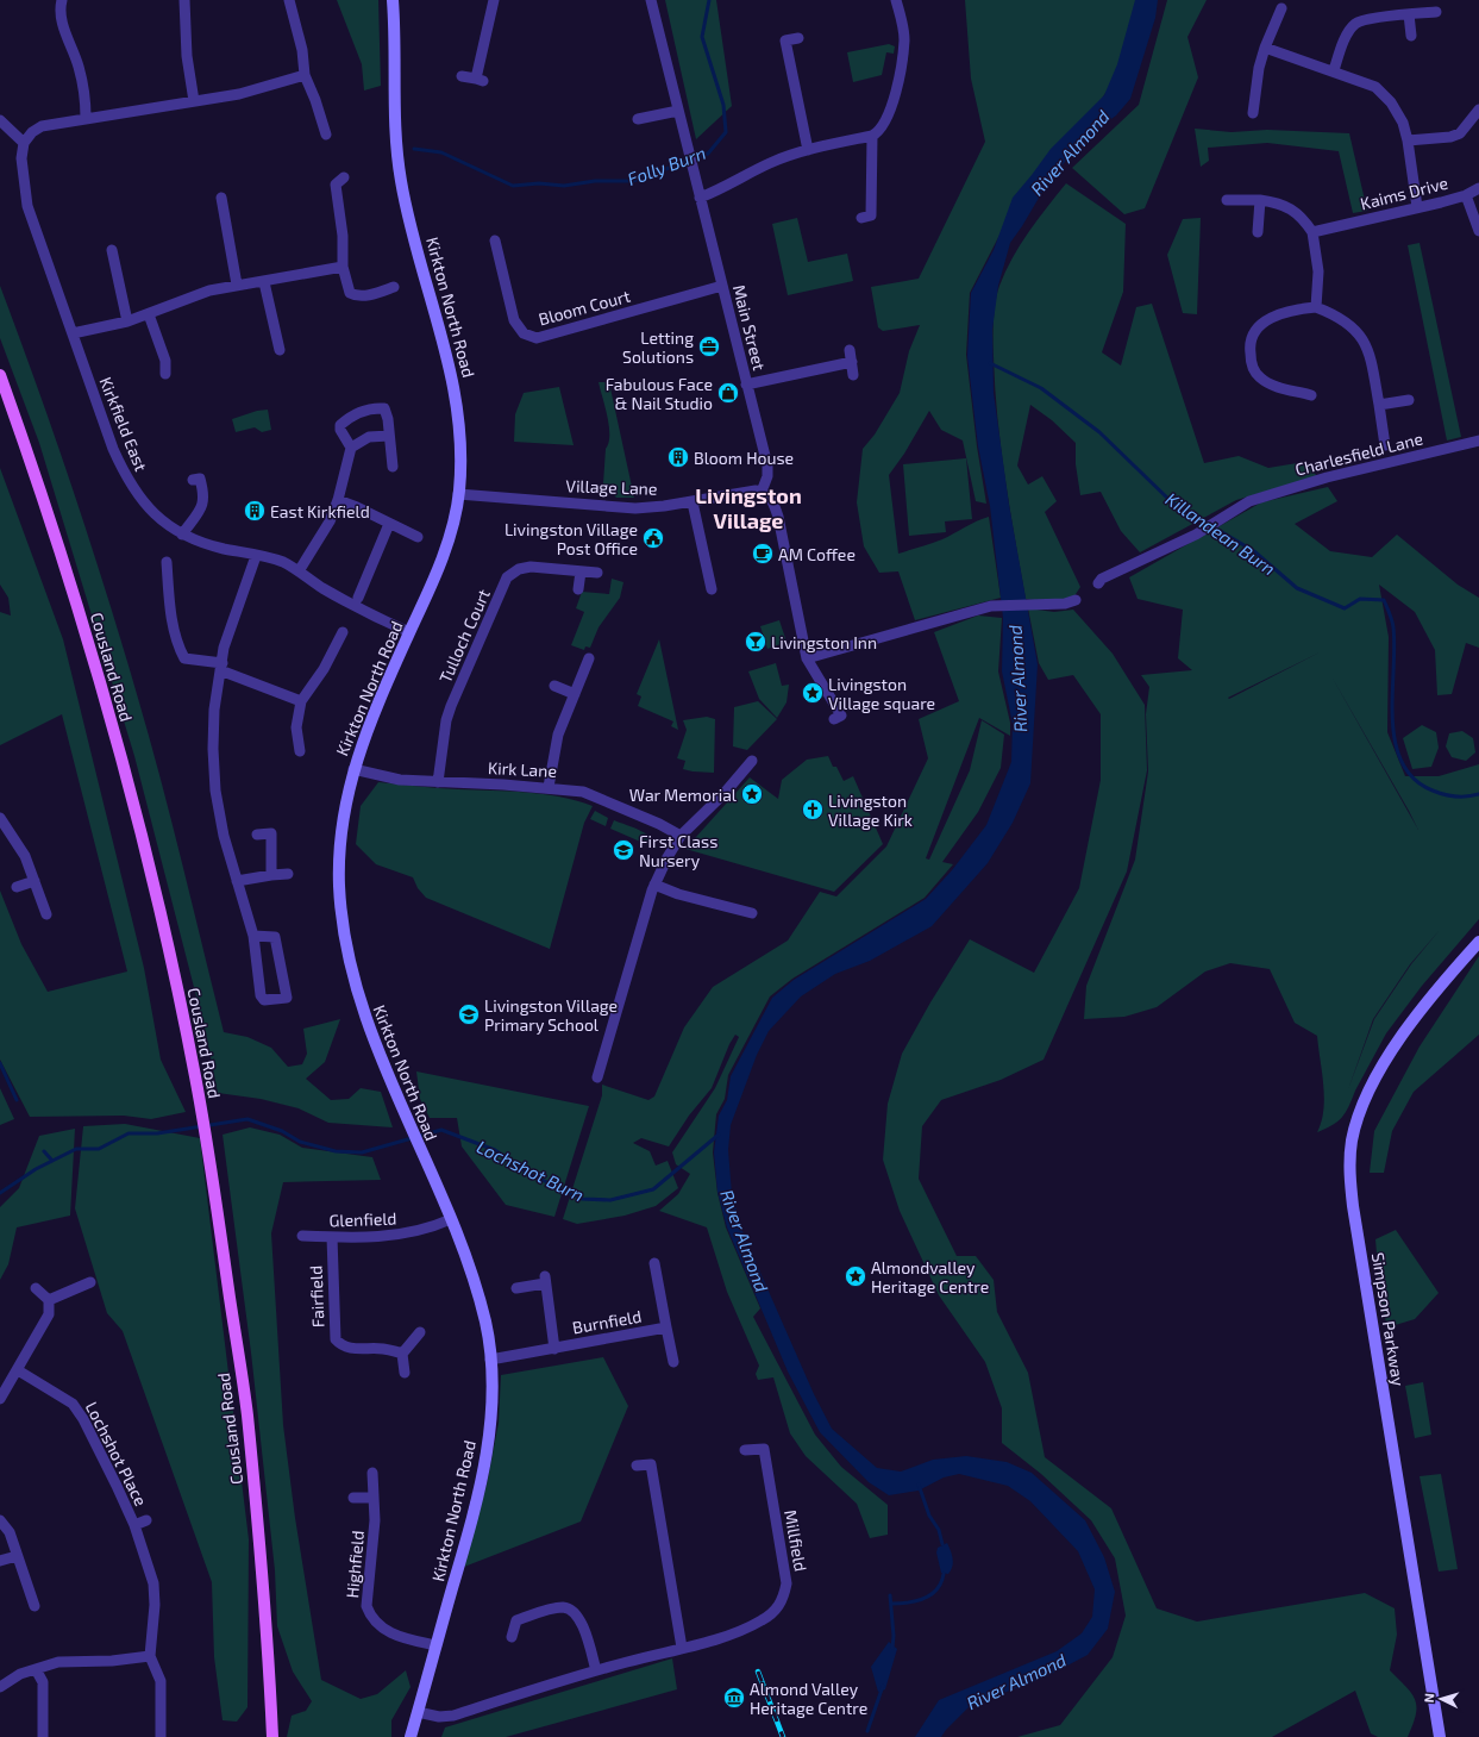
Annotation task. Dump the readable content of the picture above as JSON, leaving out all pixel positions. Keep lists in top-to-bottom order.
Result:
{
  "streets": {
    "main road": ["Kirkton North Road", "Cousland Road", "Simpson Parkway"],
    "street": [
      "Kaims Drive",
      "Bloom Court",
      "Main Street",
      "Kirkfield East",
      "Charlesfield Lane",
      "Village Lane",
      "Tulloch Court",
      "Kirk Lane",
      "Glenfield",
      "Fairfield",
      "Burnfield",
      "Lochshot Place",
      "Millfield",
      "Highfield"
    ]
  },
  "crossings": [
    ["Kirkton North Road", "Kirkfield East"],
    ["Kirkton North Road", "Village Lane"],
    ["Kirkton North Road", "Kirk Lane"],
    ["Kirkton North Road", "Glenfield"],
    ["Kirkton North Road", "Burnfield"],
    ["Kirkton North Road", "Millfield"],
    ["Kirkton North Road", "Highfield"],
    ["Bloom Court", "Main Street"],
    ["Main Street", "Village Lane"],
    ["Tulloch Court", "Kirk Lane"],
    ["Glenfield", "Fairfield"]
  ],
  "districts": ["Livingston Village"],
  "water": [
    "River Almond",
    "Folly Burn",
    "Killandean Burn",
    "Lochshot Burn"
  ],
  "places": {
    "office": ["Letting Solutions"],
    "shop": ["Fabulous Face & Nail Studio"],
    "building": ["Bloom House", "East Kirkfield"],
    "public building": ["Livingston Village Post Office"],
    "cafe": ["AM Coffee"],
    "bar": ["Livingston Inn"],
    "place": ["Livingston Village square", "War Memorial", "Almondvalley Heritage Centre"],
    "church": ["Livingston Village Kirk"],
    "school or university": ["First Class Nursery", "Livingston Village Primary School"],
    "museum": ["Almond Valley Heritage Centre"]
  },
  "north": "left"
}
